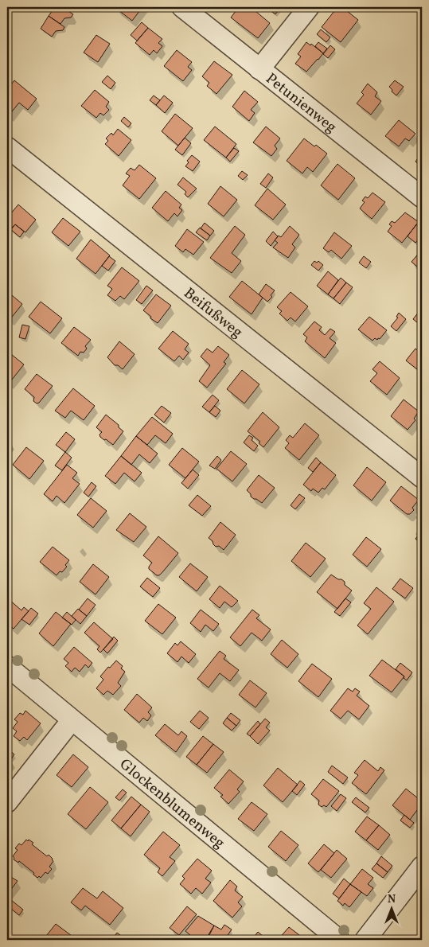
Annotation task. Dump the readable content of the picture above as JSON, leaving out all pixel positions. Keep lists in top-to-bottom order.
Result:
{
  "streets": {
    "street": ["Petunienweg", "Beifußweg", "Glockenblumenweg"]
  },
  "north": "top"
}
